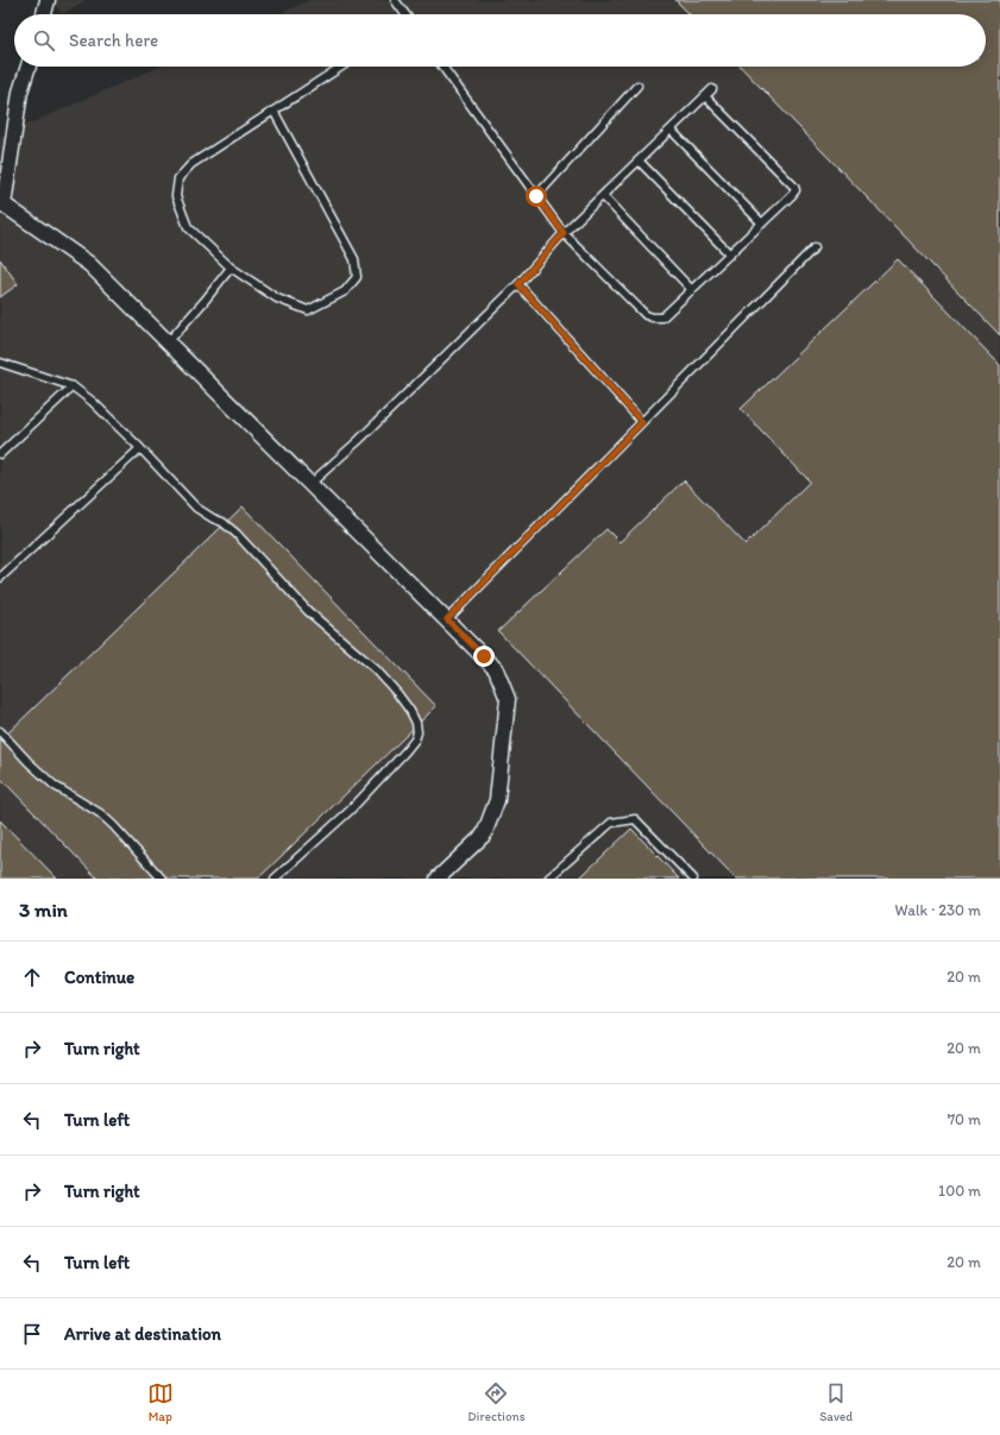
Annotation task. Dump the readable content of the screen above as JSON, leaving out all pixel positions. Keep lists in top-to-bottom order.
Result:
{
  "page": {
    "search": "Search here",
    "heading": ["3 min", "Walk · 230 m"],
    "list": [
      ["Continue", "20 m"],
      ["Turn right", "20 m"],
      ["Turn left", "70 m"],
      ["Turn right", "100 m"],
      ["Turn left", "20 m"],
      "Arrive at destination"
    ],
    "nav": ["Map", "Directions", "Saved"]
  }
}
